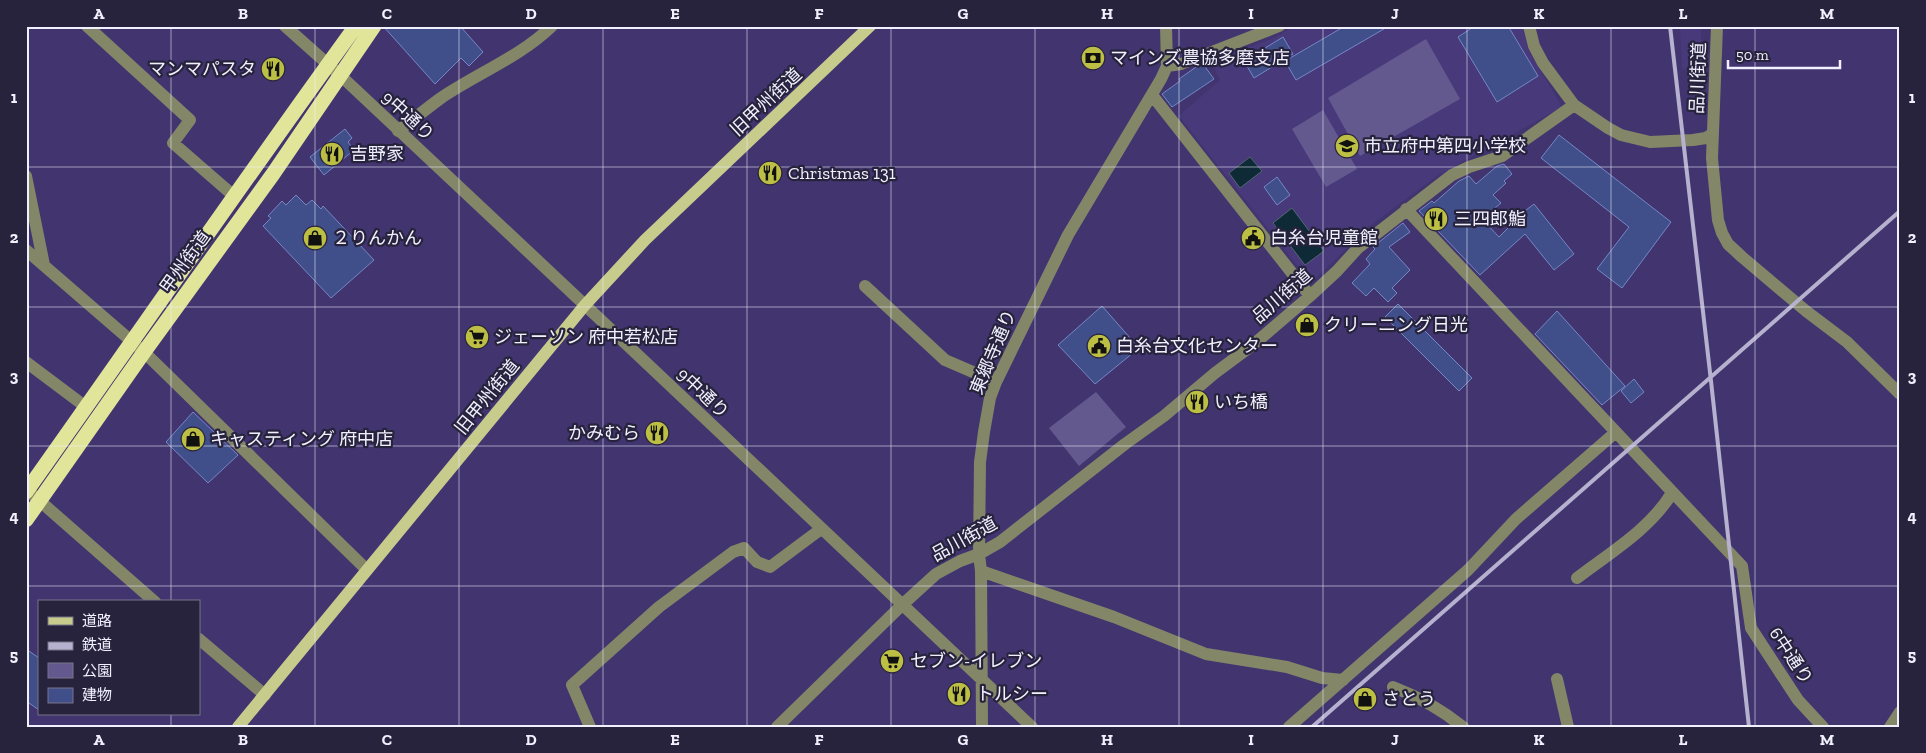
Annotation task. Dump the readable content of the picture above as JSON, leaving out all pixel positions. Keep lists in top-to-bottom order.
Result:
{
  "streets": {
    "highway": ["甲州街道"],
    "main road": ["旧甲州街道"],
    "street": [
      "品川街道",
      "9中通り",
      "東郷寺通り",
      "6中通り"
    ]
  },
  "crossings": [
    ["品川街道", "9中通り"],
    ["品川街道", "東郷寺通り"],
    ["旧甲州街道", "9中通り"],
    ["9中通り", "甲州街道"],
    ["9中通り", "東郷寺通り"]
  ],
  "places": {
    "bank": ["マインズ農協多磨支店"],
    "restaurant": [
      "マンマパスタ",
      "吉野家",
      "Christmas 131",
      "三四郎鮨",
      "いち橋",
      "かみむら",
      "トルシー"
    ],
    "school or university": ["市立府中第四小学校"],
    "shop": [
      "２りんかん",
      "クリーニング日光",
      "キャスティング 府中店",
      "さとう"
    ],
    "public building": ["白糸台児童館", "白糸台文化センター"],
    "supermarket": ["ジェーソン 府中若松店", "セブン-イレブン"]
  },
  "legend": [
    "道路",
    "鉄道",
    "公園",
    "建物"
  ],
  "scale_bar": "50 m",
  "grid": {
    "columns": [
      "A",
      "B",
      "C",
      "D",
      "E",
      "F",
      "G",
      "H",
      "I",
      "J",
      "K",
      "L",
      "M"
    ],
    "rows": [
      "1",
      "2",
      "3",
      "4",
      "5"
    ]
  }
}
